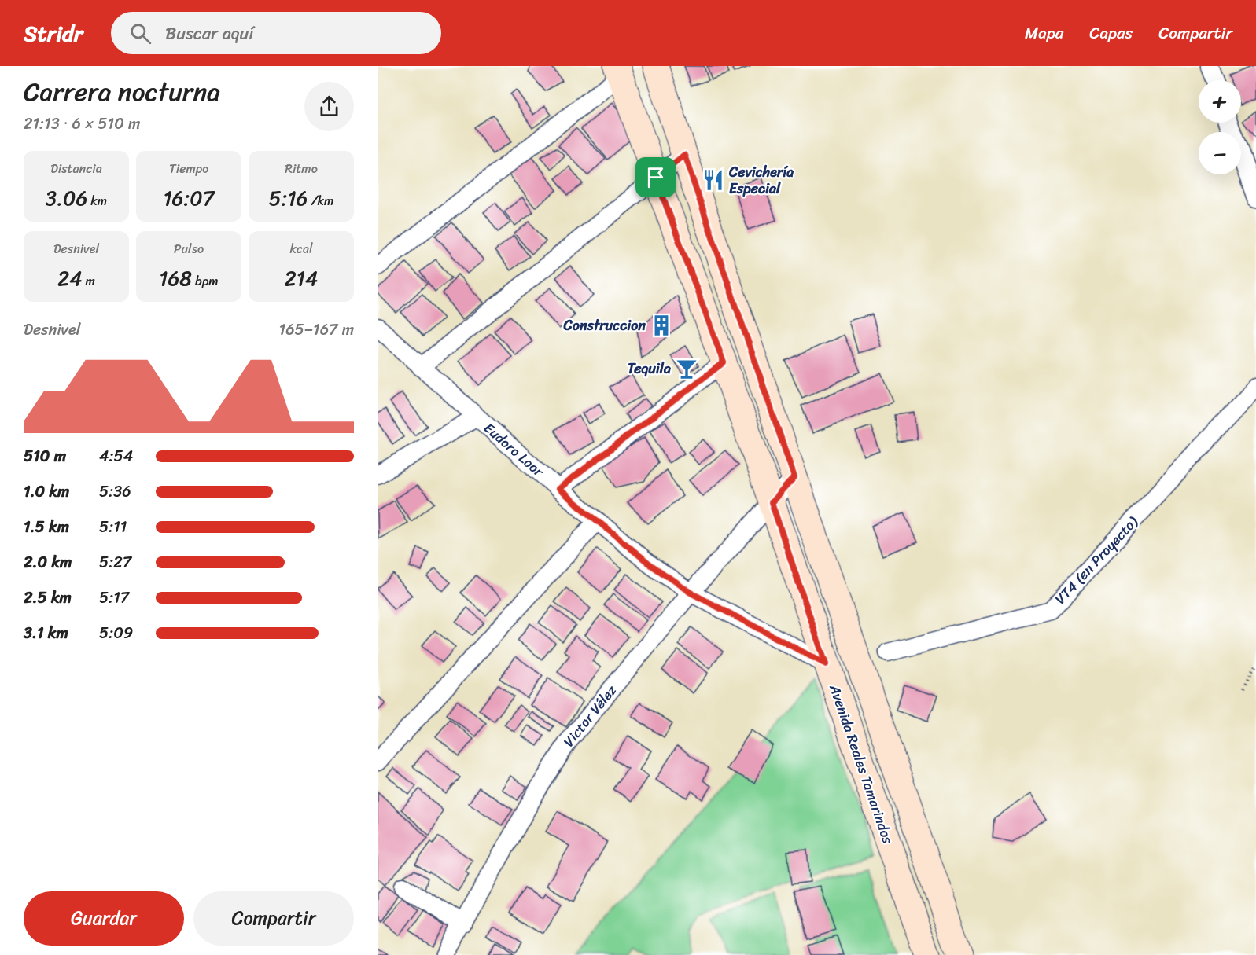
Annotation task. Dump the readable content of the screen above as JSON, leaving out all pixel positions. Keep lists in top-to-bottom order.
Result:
{
  "streets": {
    "main road": ["Avenida Reales Tamarindos"],
    "street": ["Eudoro Loor", "VT4 (en Proyecto)", "Victor Vélez"]
  },
  "crossings": [
    ["Eudoro Loor", "Victor Vélez"],
    ["Eudoro Loor", "Avenida Reales Tamarindos"],
    ["Victor Vélez", "Avenida Reales Tamarindos"]
  ],
  "places": {
    "restaurant": ["Cevichería Especial"],
    "building": ["Construccion"],
    "bar": ["Tequila"]
  },
  "page": {
    "header": "Stridr",
    "search": "Buscar aquí",
    "nav": ["Mapa", "Capas", "Compartir"],
    "heading": ["Carrera nocturna", "21:13 · 6 × 510 m"],
    "map_buttons": ["+", "−"],
    "stats": [
      ["Distancia", "3.06 km"],
      ["Tiempo", "16:07"],
      ["Ritmo", "5:16 /km"],
      ["Desnivel", "24 m"],
      ["Pulso", "168 bpm"],
      ["kcal", "214"]
    ],
    "chart": ["Desnivel", "165–167 m"],
    "list": [
      {
        "name": "510 m",
        "note": "4:54"
      },
      {
        "name": "1.0 km",
        "note": "5:36"
      },
      {
        "name": "1.5 km",
        "note": "5:11"
      },
      {
        "name": "2.0 km",
        "note": "5:27"
      },
      {
        "name": "2.5 km",
        "note": "5:17"
      },
      {
        "name": "3.1 km",
        "note": "5:09"
      }
    ],
    "buttons": ["Guardar", "Compartir"]
  }
}
